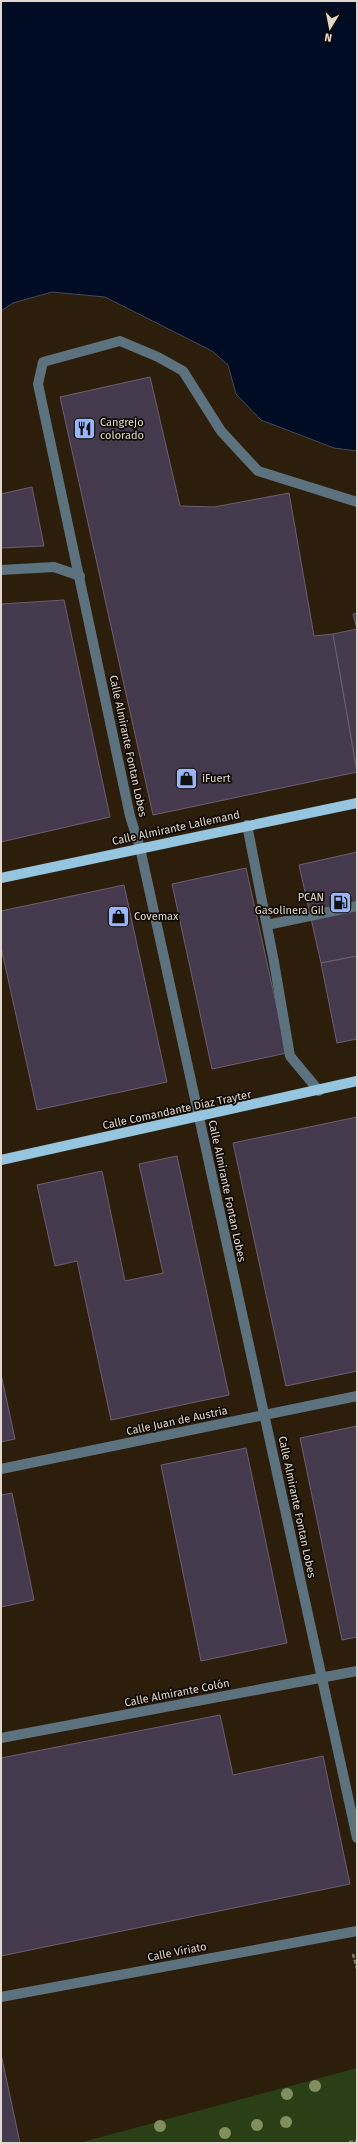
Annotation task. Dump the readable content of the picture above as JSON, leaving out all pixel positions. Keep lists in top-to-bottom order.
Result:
{
  "streets": {
    "main road": ["Calle Almirante Lallemand", "Calle Comandante Díaz Trayter"],
    "street": [
      "Calle Almirante Fontan Lobes",
      "Calle Juan de Austria",
      "Calle Almirante Colón",
      "Calle Viriato"
    ]
  },
  "crossings": [
    ["Calle Almirante Fontan Lobes", "Calle Almirante Lallemand"],
    ["Calle Almirante Fontan Lobes", "Calle Comandante Díaz Trayter"],
    ["Calle Almirante Fontan Lobes", "Calle Juan de Austria"],
    ["Calle Almirante Fontan Lobes", "Calle Almirante Colón"]
  ],
  "places": {
    "restaurant": ["Cangrejo colorado"],
    "shop": ["iFuert", "Covemax"],
    "fuel station": ["PCAN Gasolinera Gil"]
  },
  "north": "bottom"
}
